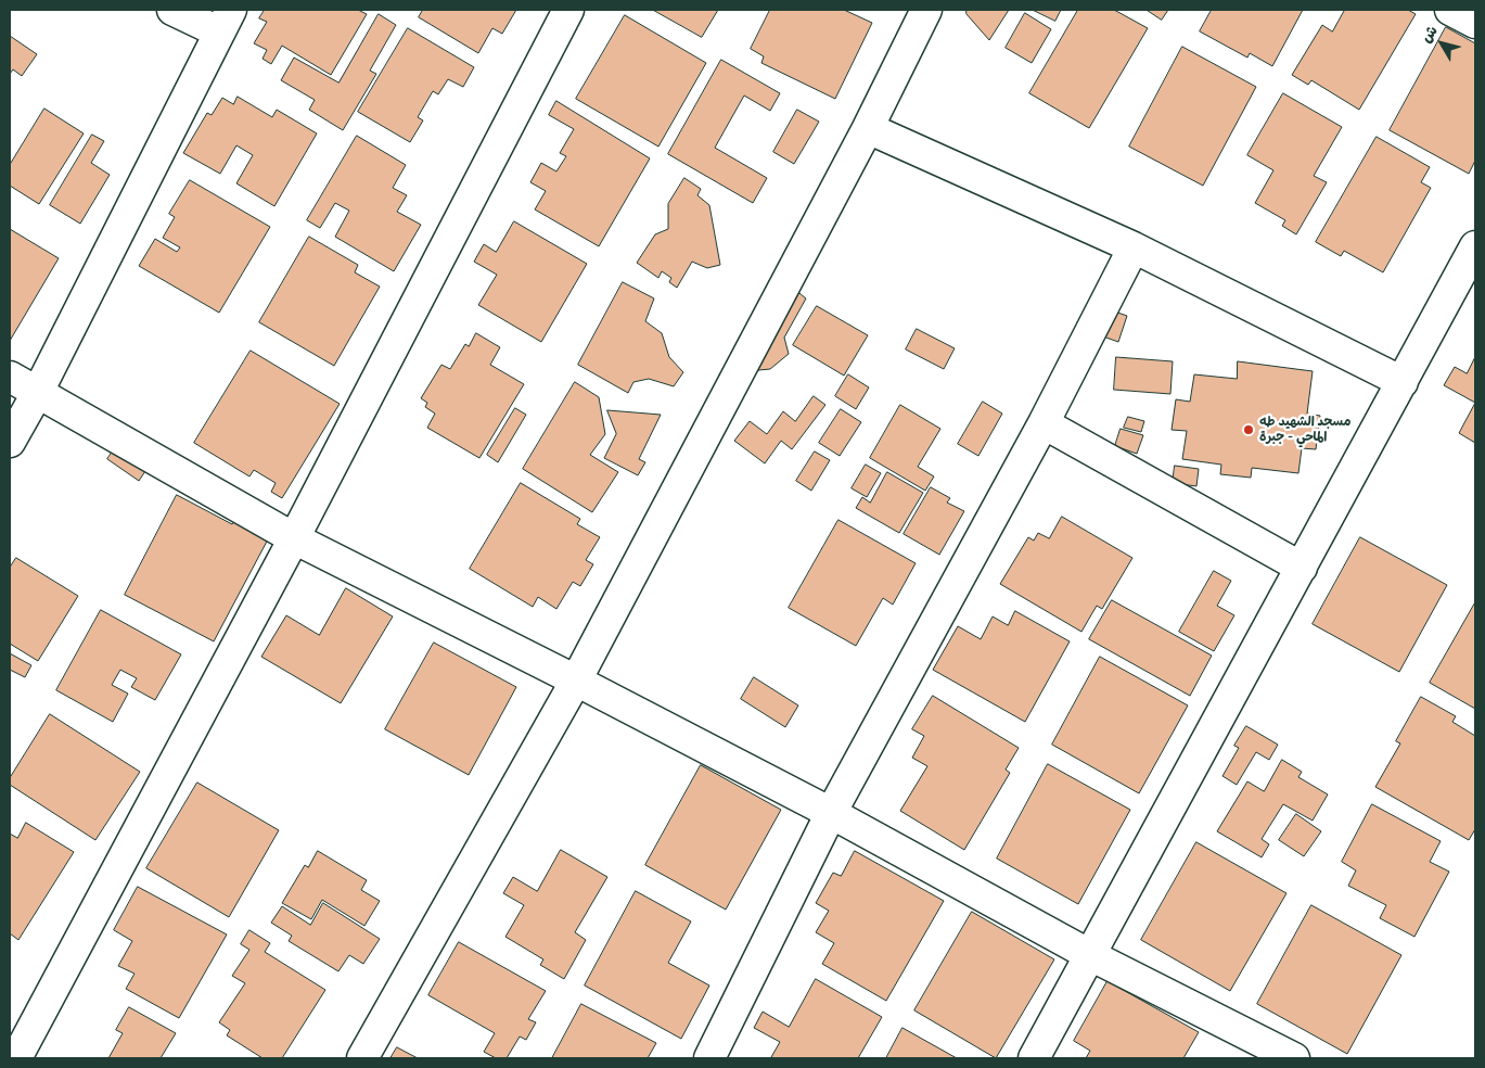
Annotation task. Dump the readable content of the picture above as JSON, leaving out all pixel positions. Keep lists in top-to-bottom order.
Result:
{
  "places": ["مسجد الشهيد طه الماحي - جبرة"],
  "north": "top left"
}
